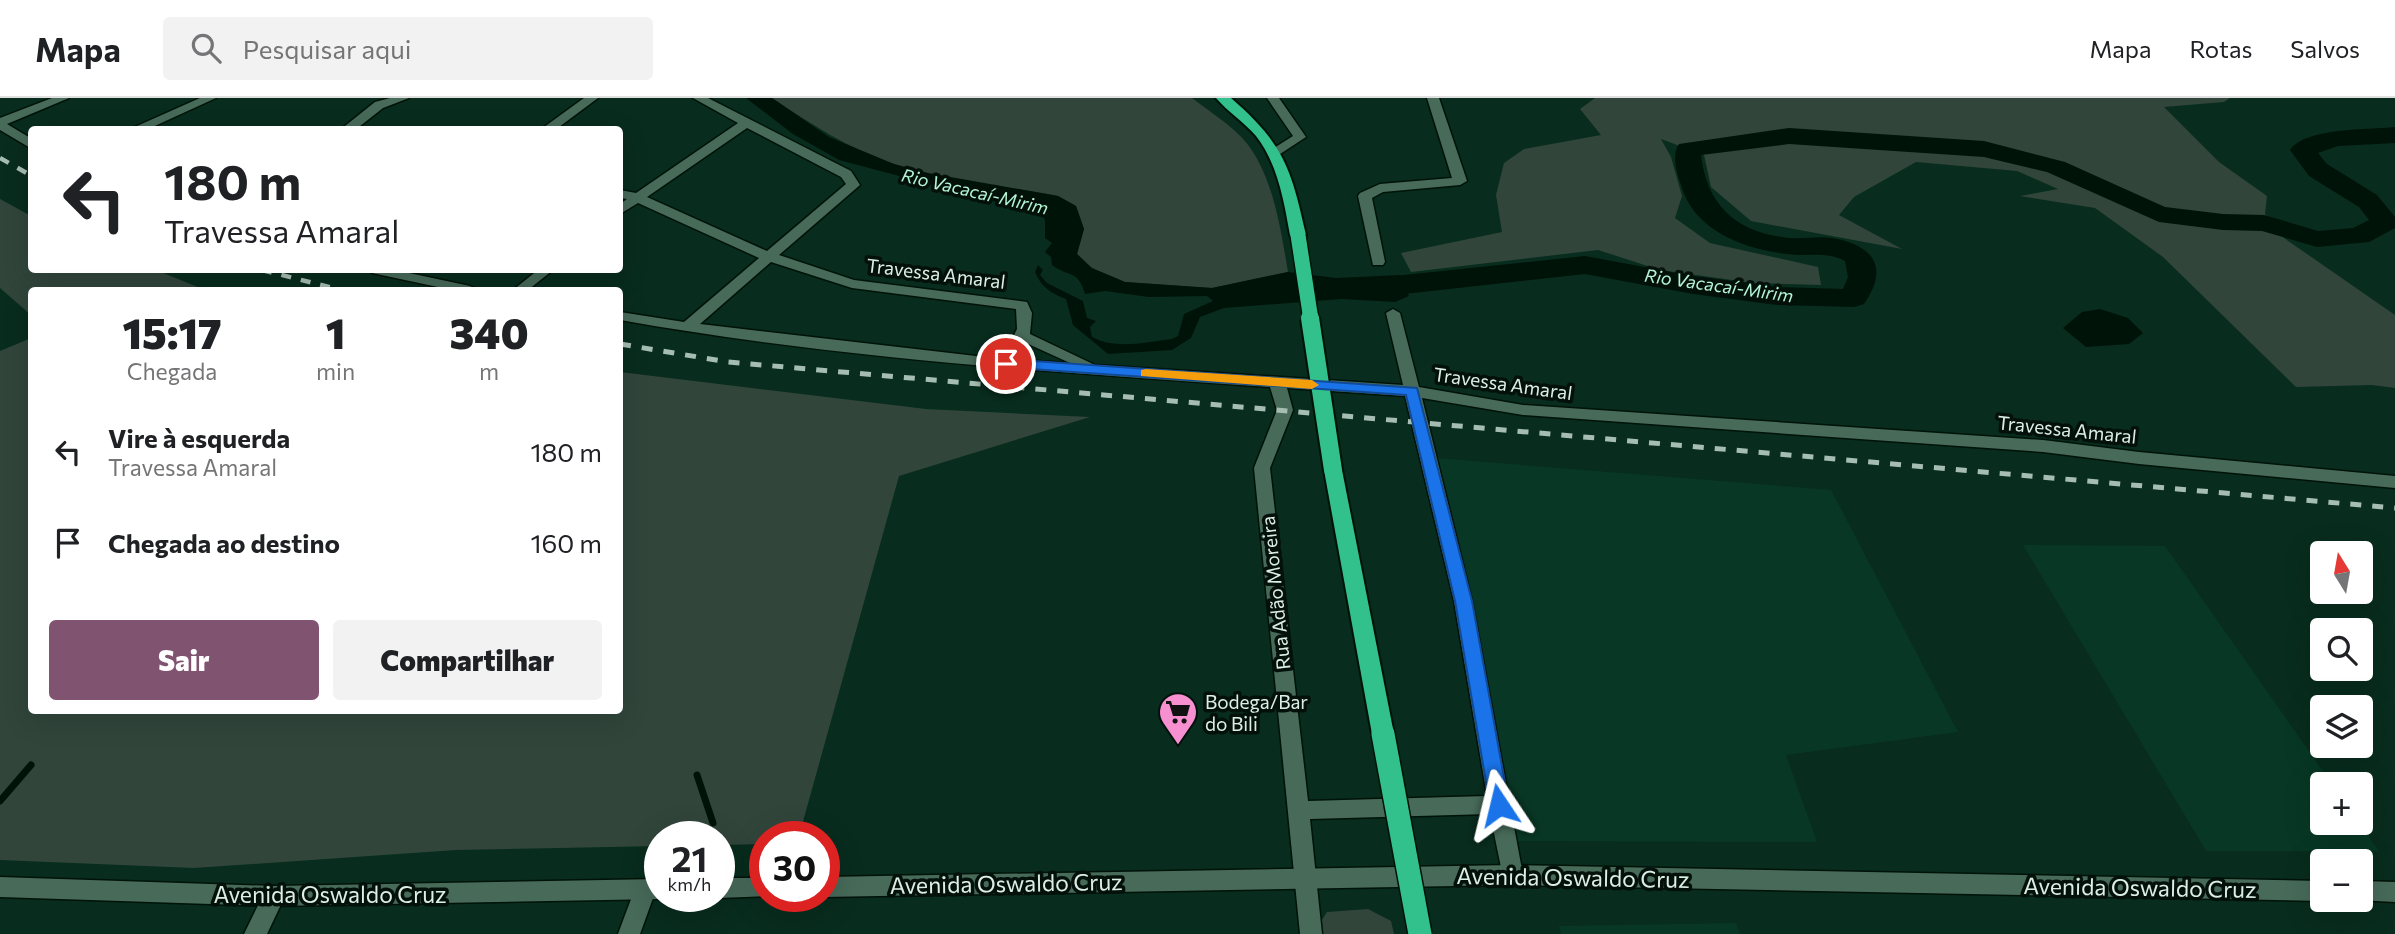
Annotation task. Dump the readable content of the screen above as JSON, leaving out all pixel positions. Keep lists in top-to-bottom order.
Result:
{
  "streets": {
    "street": ["Travessa Amaral", "Rua Adão Moreira", "Avenida Oswaldo Cruz"]
  },
  "crossings": [
    ["Travessa Amaral", "Rua Adão Moreira"],
    ["Rua Adão Moreira", "Avenida Oswaldo Cruz"]
  ],
  "water": ["Rio Vacacaí-Mirim"],
  "places": {
    "supermarket": ["Bodega/Bar do Bili"]
  },
  "north": "top",
  "page": {
    "header": "Mapa",
    "search": "Pesquisar aqui",
    "nav": ["Mapa", "Rotas", "Salvos"],
    "turn": ["180 m", "Travessa Amaral"],
    "eta": [
      "15:17",
      "Chegada",
      "1",
      "min",
      "340",
      "m"
    ],
    "list": [
      {
        "name": "Vire à esquerda",
        "note": "Travessa Amaral",
        "value": "180 m"
      },
      {
        "name": "Chegada ao destino",
        "value": "160 m"
      }
    ],
    "map_buttons": ["+", "−"],
    "buttons": ["Sair", "Compartilhar"],
    "speed": "21 km/h",
    "limit": "30"
  }
}
